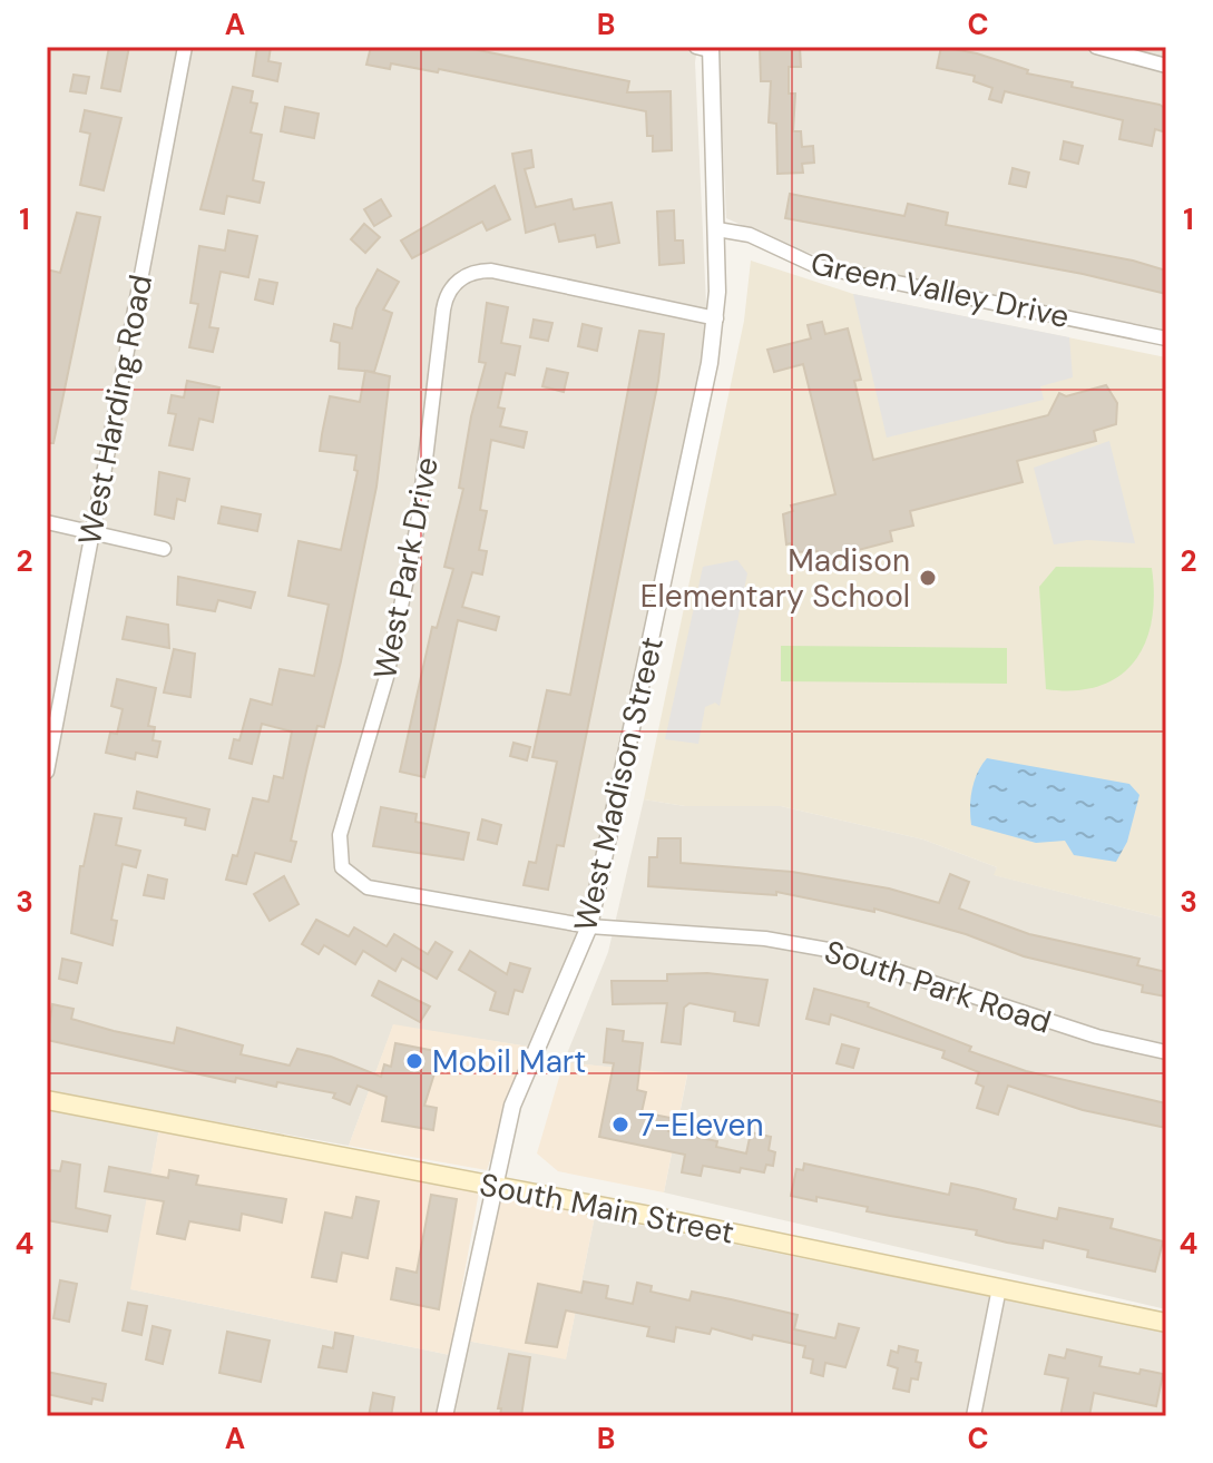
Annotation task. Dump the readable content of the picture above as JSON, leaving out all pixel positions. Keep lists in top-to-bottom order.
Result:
{
  "streets": {
    "main road": ["South Main Street"],
    "street": [
      "Green Valley Drive",
      "West Harding Road",
      "West Park Drive",
      "West Madison Street",
      "South Park Road"
    ]
  },
  "crossings": [
    ["Green Valley Drive", "West Madison Street"],
    ["West Park Drive", "West Madison Street"],
    ["West Park Drive", "South Park Road"],
    ["West Madison Street", "South Park Road"],
    ["West Madison Street", "South Main Street"]
  ],
  "places": ["Madison Elementary School", "Mobil Mart", "7-Eleven"],
  "grid": {
    "columns": ["A", "B", "C"],
    "rows": [
      "1",
      "2",
      "3",
      "4"
    ]
  }
}
